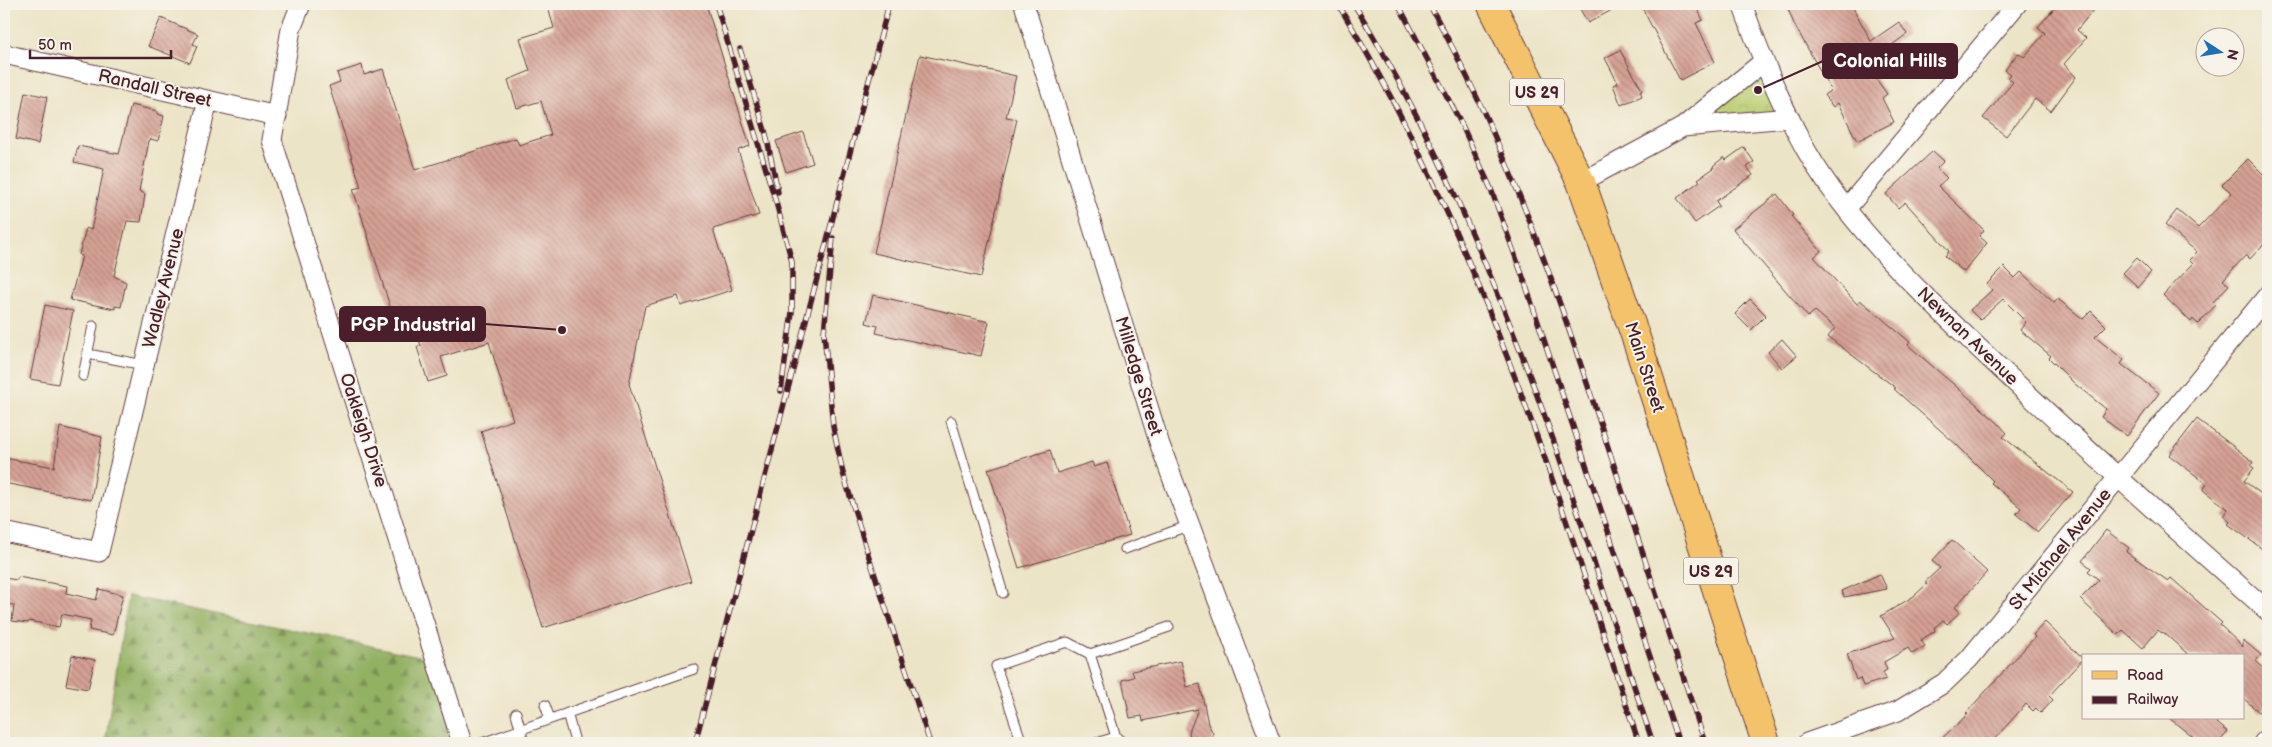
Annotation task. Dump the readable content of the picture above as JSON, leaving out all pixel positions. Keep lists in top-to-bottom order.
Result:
{
  "streets": {
    "main road": ["US 29", "Main Street"],
    "street": [
      "Randall Street",
      "Wadley Avenue",
      "Newnan Avenue",
      "Milledge Street",
      "Oakleigh Drive",
      "St Michael Avenue"
    ]
  },
  "crossings": [
    ["Randall Street", "Wadley Avenue"],
    ["Randall Street", "Oakleigh Drive"],
    ["Newnan Avenue", "St Michael Avenue"]
  ],
  "places": ["Colonial Hills", "PGP Industrial"],
  "legend": ["Road", "Railway"],
  "scale_bar": "50 m",
  "north": "right"
}
